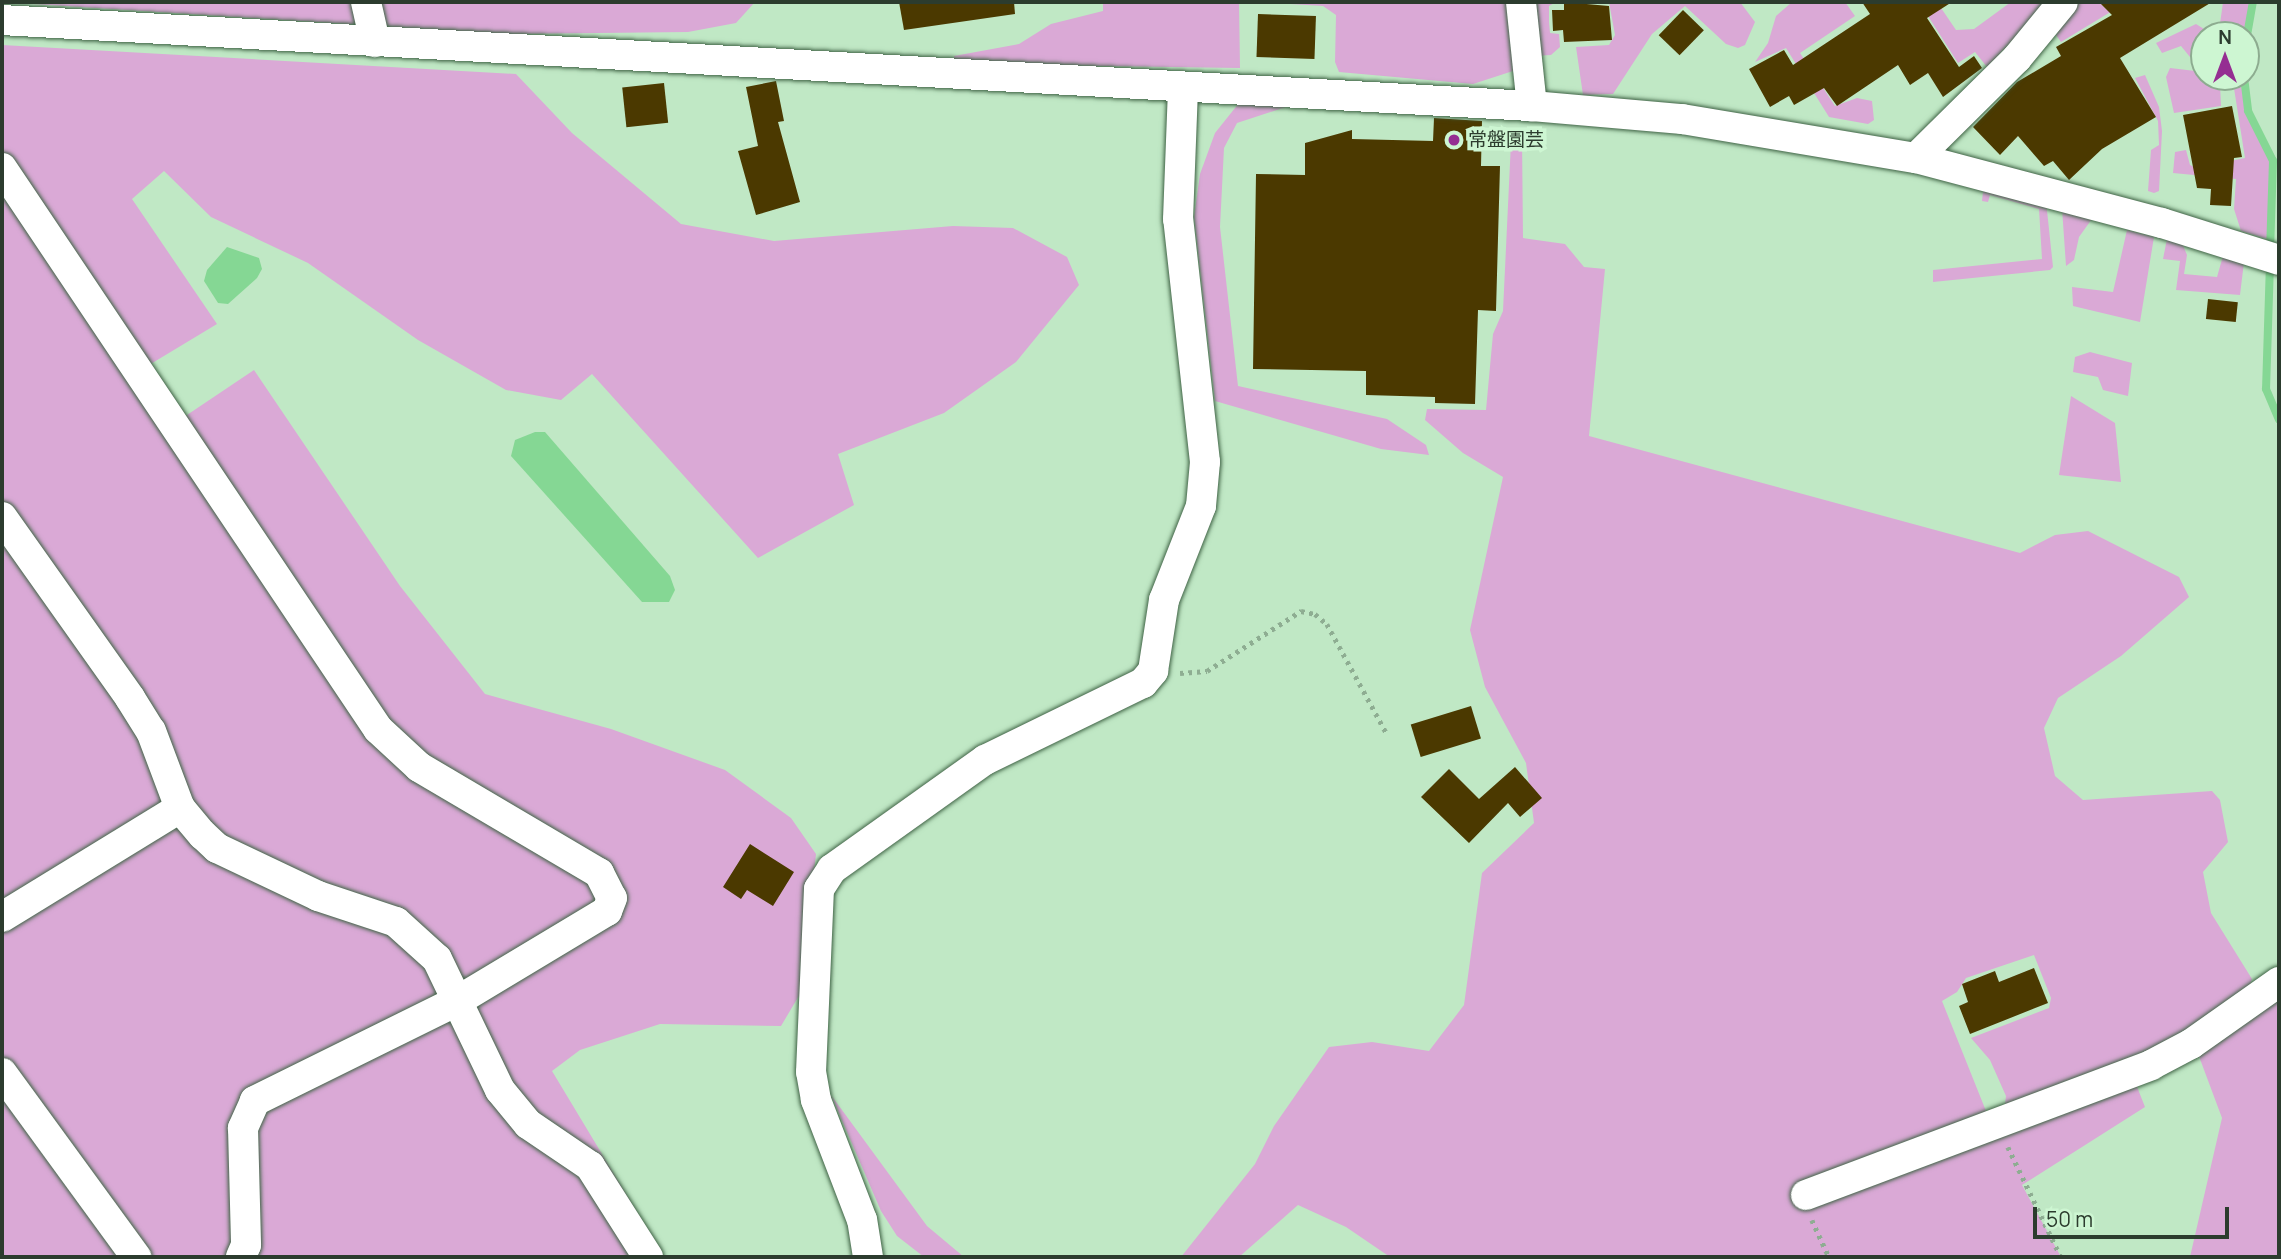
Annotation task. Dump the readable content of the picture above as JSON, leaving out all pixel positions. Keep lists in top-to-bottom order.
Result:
{
  "places": ["常盤園芸"],
  "scale_bar": "50 m",
  "north": "top"
}
